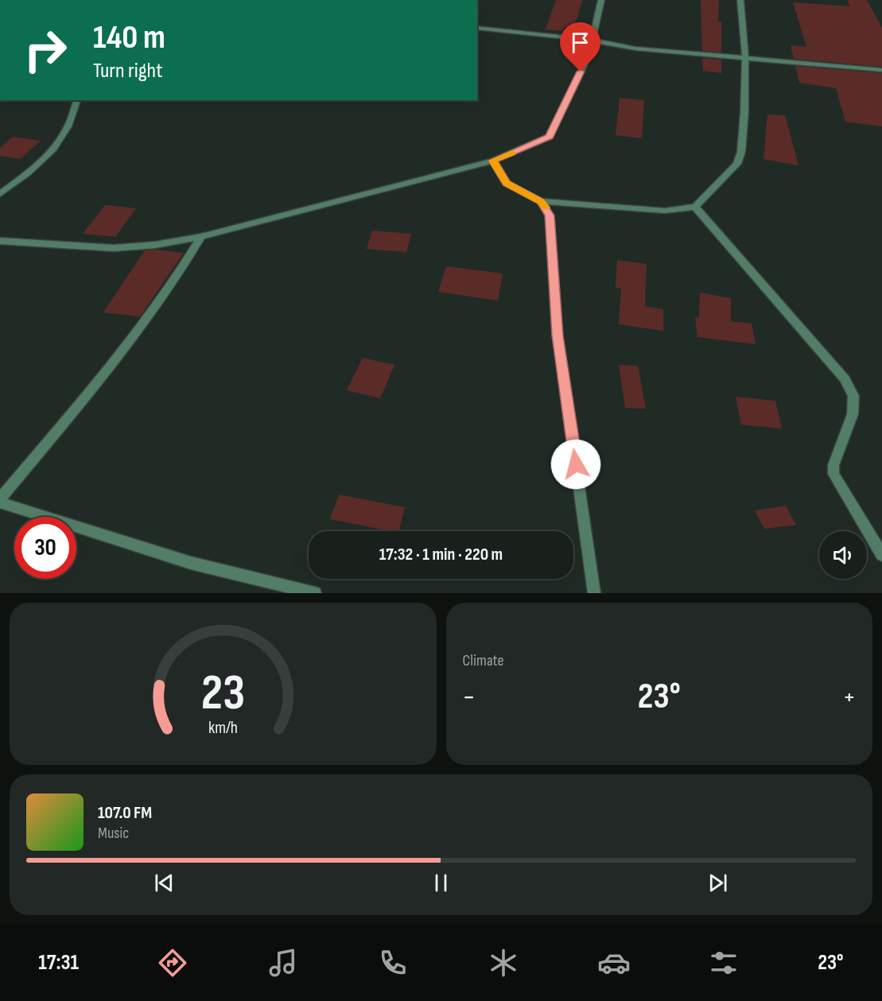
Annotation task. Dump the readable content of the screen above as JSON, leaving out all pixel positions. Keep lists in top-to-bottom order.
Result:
{
  "page": {
    "turn": ["140 m", "Turn right"],
    "limit": "30",
    "trip": "17:32 · 1 min · 220 m",
    "tile": "Climate",
    "heat": ["−", "23°", "+"],
    "song": ["107.0 FM", "Music"],
    "tabs": ["17:31", "23°"],
    "gauge": ["23", "km/h"]
  }
}
